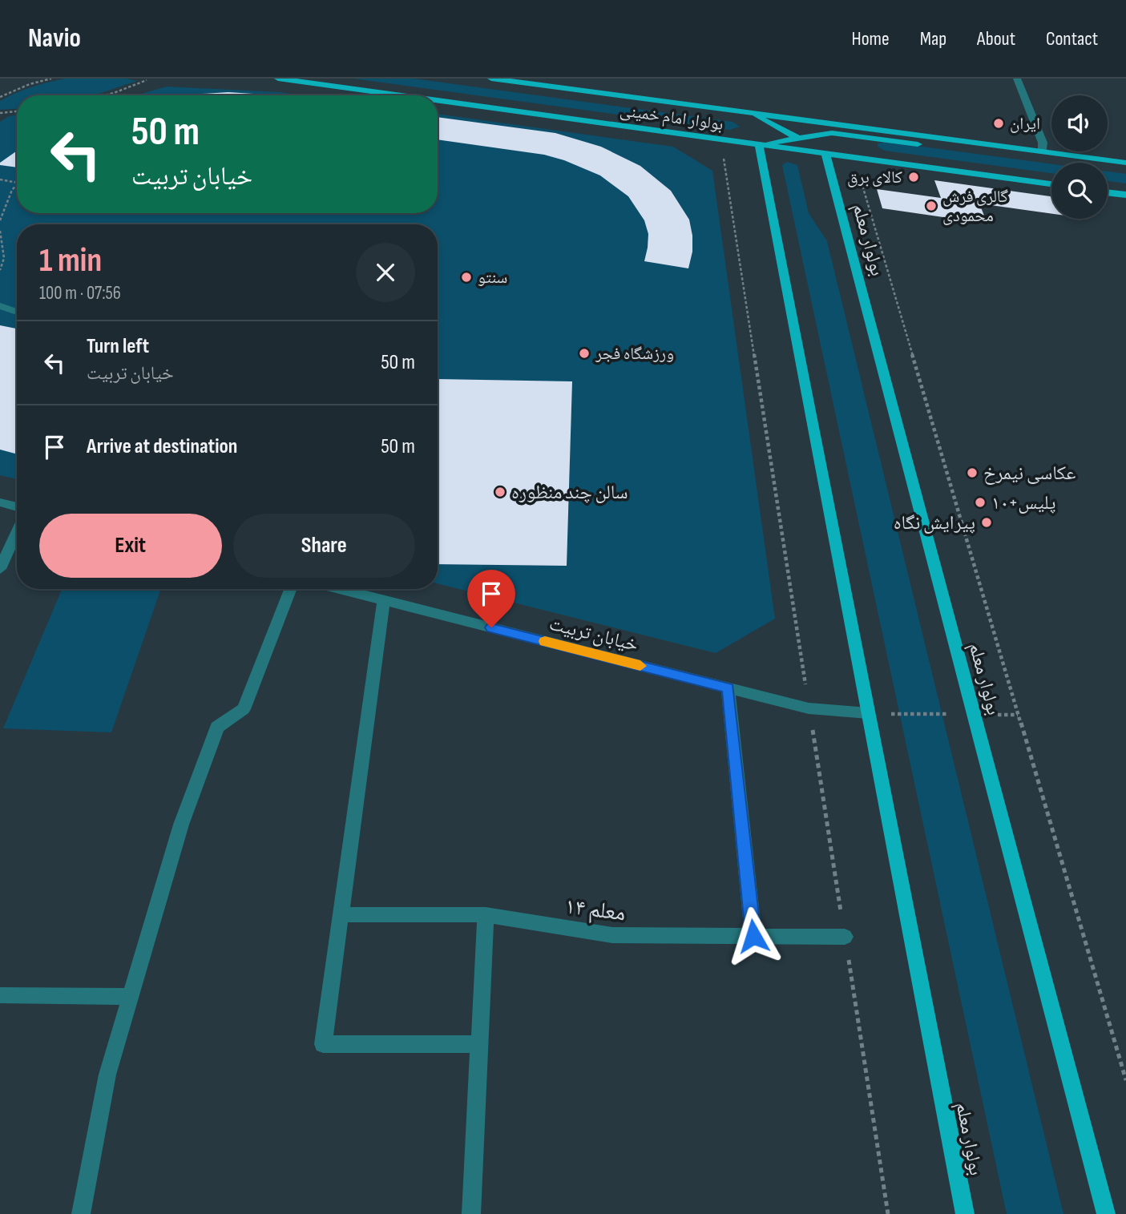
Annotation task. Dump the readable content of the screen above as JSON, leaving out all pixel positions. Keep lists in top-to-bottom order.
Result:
{
  "streets": {
    "main road": ["بولوار امام خمینی", "بولوار معلم"],
    "street": ["خیابان تربیت", "معلم ۱۴"]
  },
  "crossings": [
    ["بولوار امام خمینی", "بولوار معلم"],
    ["بولوار معلم", "خیابان تربیت"]
  ],
  "places": [
    "ایران",
    "کالای برق",
    "گالری فرش محمودی",
    "سنتو",
    "ورزشگاه فجر",
    "عکاسی نیمرخ",
    "سالن چند منظوره",
    "پلیس+۱۰",
    "پیرایش نگاه"
  ],
  "page": {
    "header": "Navio",
    "nav": [
      "Home",
      "Map",
      "About",
      "Contact"
    ],
    "turn": ["50 m", "خیابان تربیت"],
    "heading": ["1 min", "100 m · 07:56"],
    "list": [
      {
        "name": "Turn left",
        "note": "خیابان تربیت",
        "value": "50 m"
      },
      {
        "name": "Arrive at destination",
        "value": "50 m"
      }
    ],
    "buttons": ["Exit", "Share"]
  }
}
